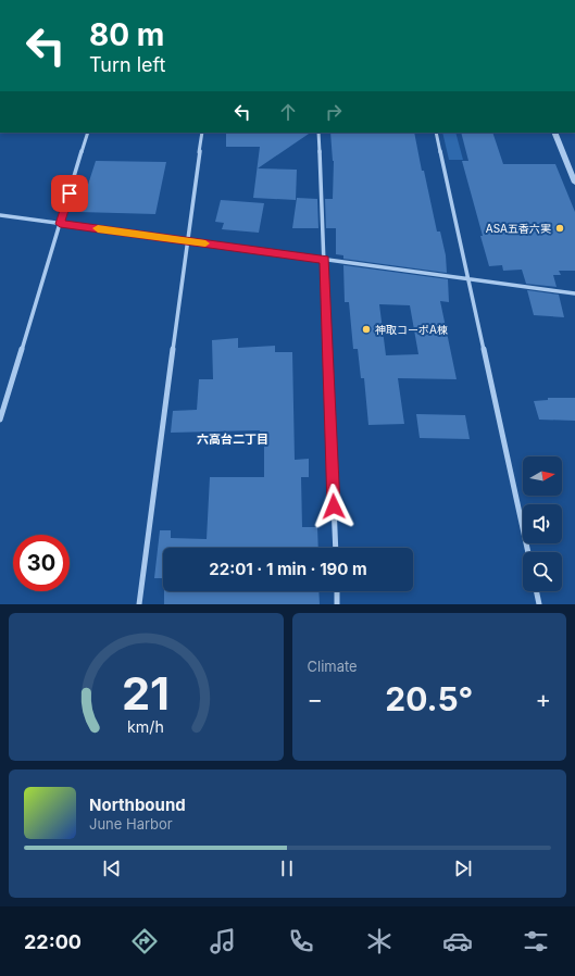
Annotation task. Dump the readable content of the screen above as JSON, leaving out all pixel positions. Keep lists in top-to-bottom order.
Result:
{
  "districts": ["六高台二丁目"],
  "places": ["ASA五香六実", "神取コーポA棟"],
  "north": "right",
  "page": {
    "turn": ["80 m", "Turn left"],
    "limit": "30",
    "trip": "22:01 · 1 min · 190 m",
    "tile": "Climate",
    "heat": ["−", "20.5°", "+"],
    "song": ["Northbound", "June Harbor"],
    "tabs": "22:00",
    "gauge": ["21", "km/h"]
  }
}
